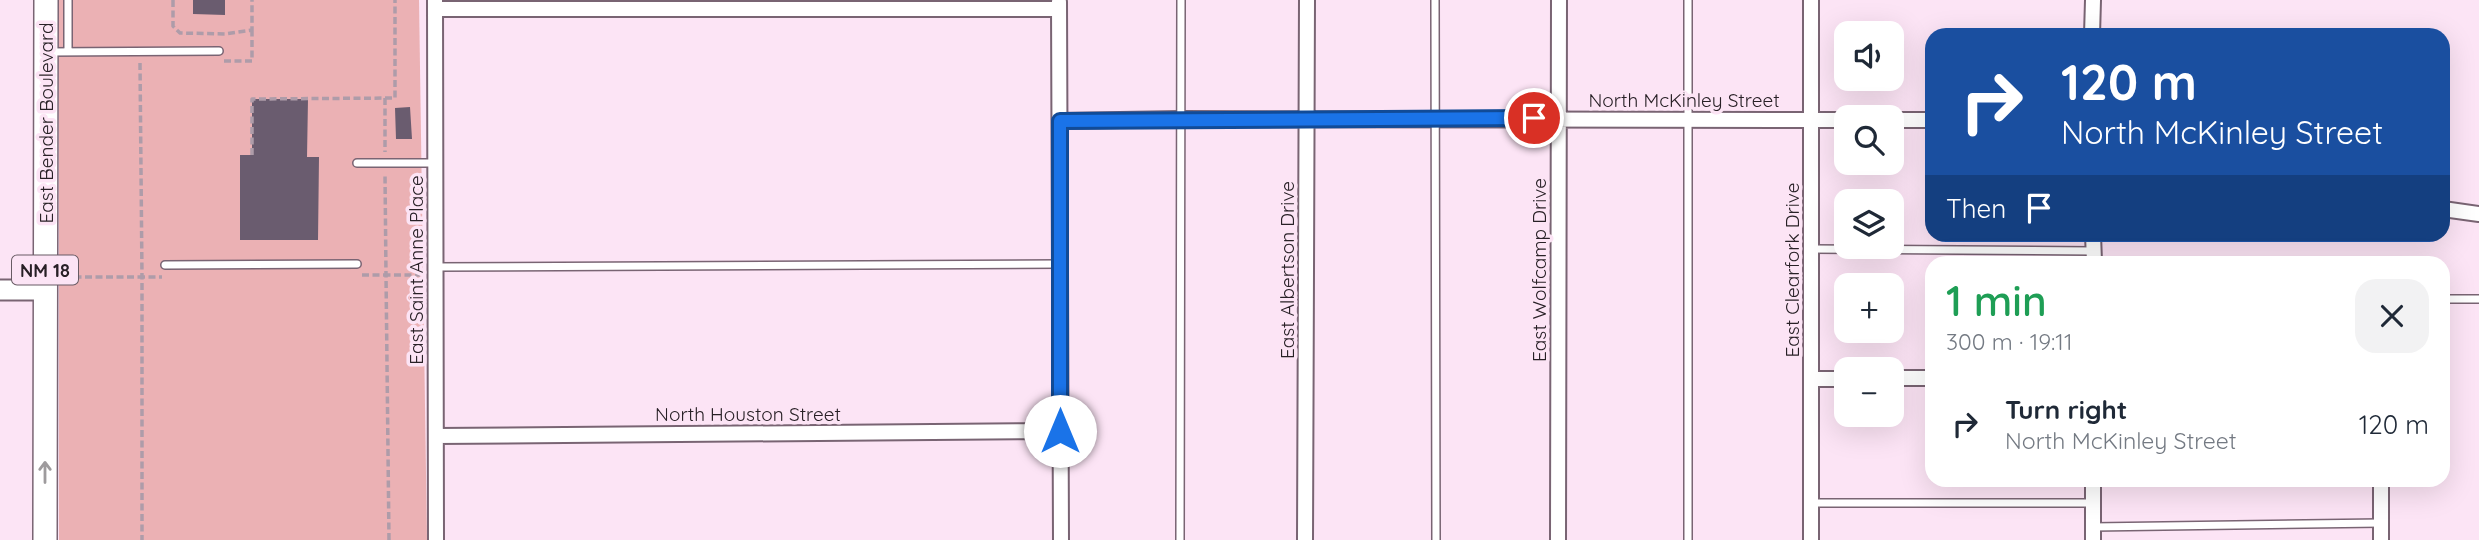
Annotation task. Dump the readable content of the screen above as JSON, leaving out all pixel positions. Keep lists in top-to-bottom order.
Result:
{
  "streets": {
    "main road": ["East Bender Boulevard", "NM 18"],
    "street": [
      "North McKinley Street",
      "East Saint Anne Place",
      "East Albertson Drive",
      "East Wolfcamp Drive",
      "East Clearfork Drive",
      "North Houston Street"
    ]
  },
  "crossings": [
    ["North McKinley Street", "East Albertson Drive"],
    ["North McKinley Street", "East Wolfcamp Drive"],
    ["North McKinley Street", "East Clearfork Drive"],
    ["East Saint Anne Place", "North Houston Street"]
  ],
  "one_way": ["East Bender Boulevard"],
  "page": {
    "map_buttons": ["+", "−"],
    "turn": ["120 m", "North McKinley Street"],
    "then": "Then",
    "heading": ["1 min", "300 m · 19:11"],
    "list": [
      {
        "name": "Turn right",
        "note": "North McKinley Street",
        "value": "120 m"
      }
    ]
  }
}
